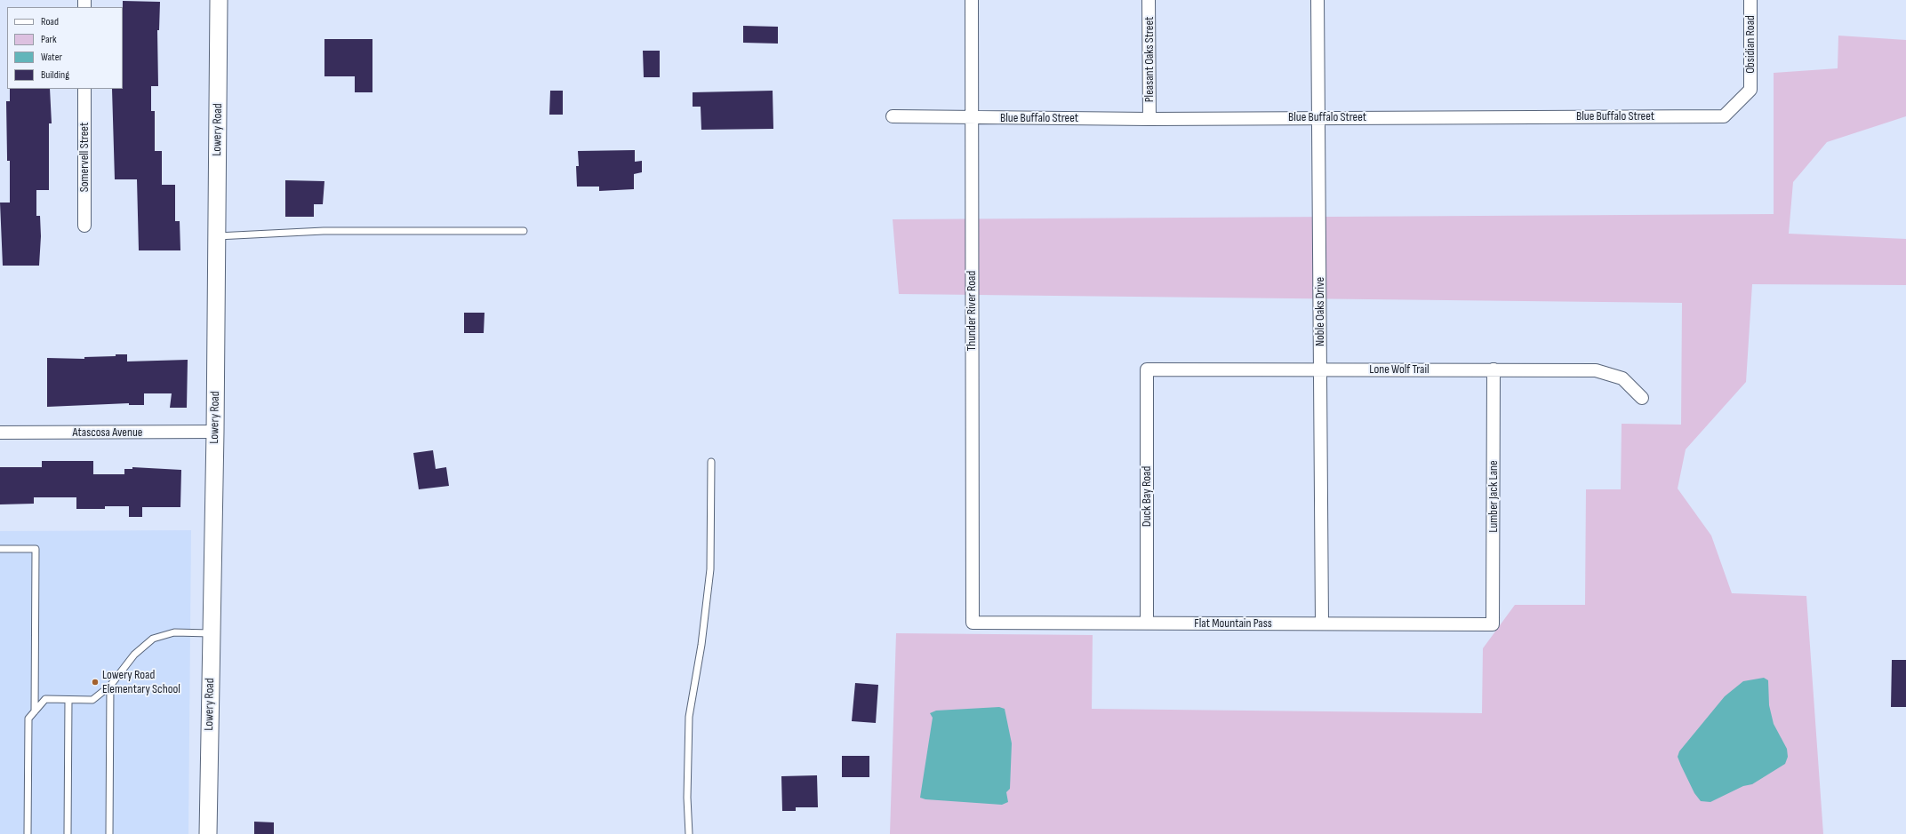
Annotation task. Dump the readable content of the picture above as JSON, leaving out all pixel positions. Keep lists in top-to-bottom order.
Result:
{
  "streets": {
    "street": [
      "Obsidian Road",
      "Pleasant Oaks Street",
      "Blue Buffalo Street",
      "Lowery Road",
      "Somervell Street",
      "Thunder River Road",
      "Noble Oaks Drive",
      "Lone Wolf Trail",
      "Atascosa Avenue",
      "Duck Bay Road",
      "Lumber Jack Lane",
      "Flat Mountain Pass"
    ]
  },
  "crossings": [
    ["Obsidian Road", "Blue Buffalo Street"],
    ["Pleasant Oaks Street", "Blue Buffalo Street"],
    ["Blue Buffalo Street", "Thunder River Road"],
    ["Blue Buffalo Street", "Noble Oaks Drive"],
    ["Lowery Road", "Atascosa Avenue"],
    ["Thunder River Road", "Flat Mountain Pass"],
    ["Noble Oaks Drive", "Lone Wolf Trail"],
    ["Noble Oaks Drive", "Flat Mountain Pass"],
    ["Lone Wolf Trail", "Duck Bay Road"],
    ["Lone Wolf Trail", "Lumber Jack Lane"],
    ["Duck Bay Road", "Flat Mountain Pass"],
    ["Lumber Jack Lane", "Flat Mountain Pass"]
  ],
  "places": ["Lowery Road Elementary School"],
  "legend": [
    "Road",
    "Park",
    "Water",
    "Building"
  ]
}
